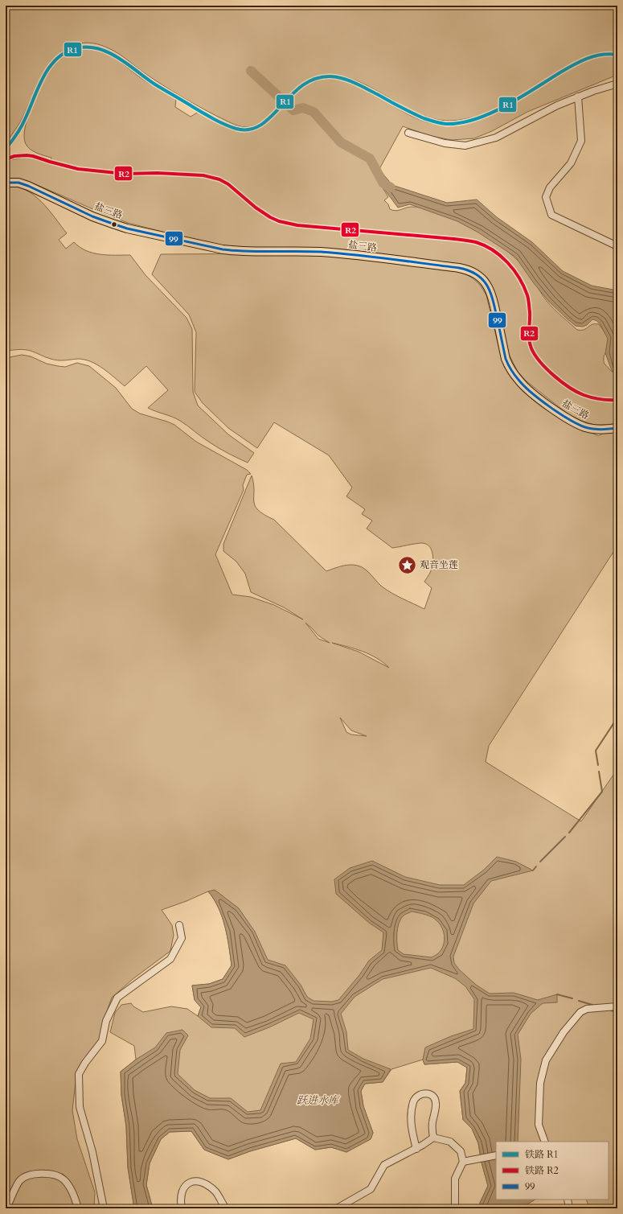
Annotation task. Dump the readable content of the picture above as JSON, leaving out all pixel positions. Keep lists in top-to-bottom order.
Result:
{
  "streets": {
    "main road": ["盐三路"]
  },
  "water": ["跃进水库"],
  "places": {
    "place": ["观音坐莲"]
  },
  "lines": ["rail line R1", "rail line R2", "transit line 99"],
  "legend": ["铁路 R1", "铁路 R2", "99"]
}
